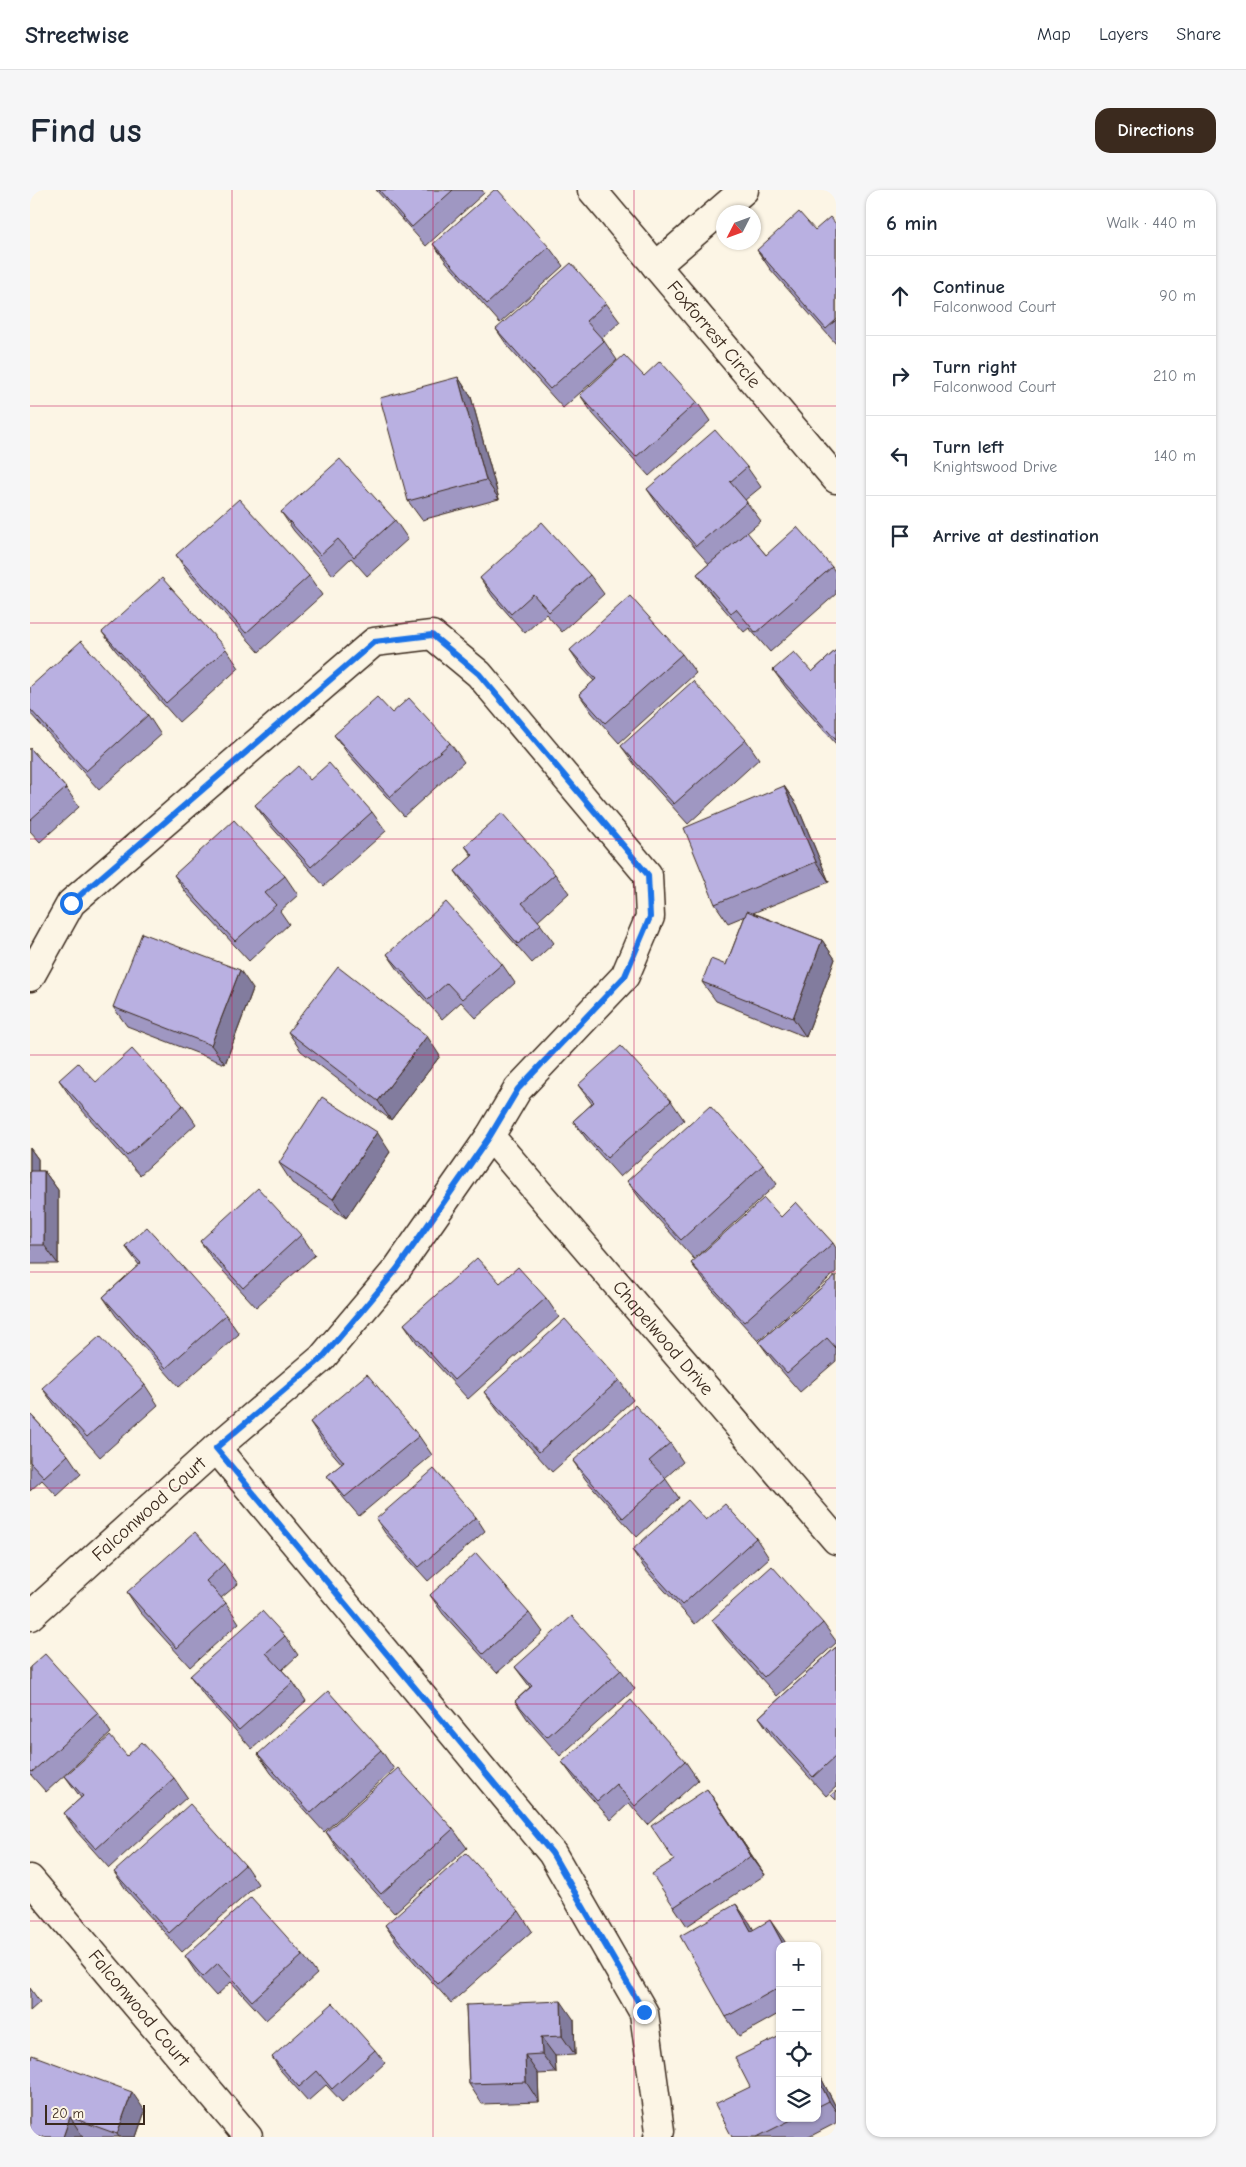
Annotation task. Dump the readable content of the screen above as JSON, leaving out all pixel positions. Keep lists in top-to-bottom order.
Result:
{
  "streets": {
    "street": ["Foxforrest Circle", "Chapelwood Drive", "Falconwood Court"]
  },
  "crossings": [
    ["Chapelwood Drive", "Falconwood Court"]
  ],
  "scale_bar": "20 m",
  "north": "bottom left",
  "page": {
    "header": "Streetwise",
    "nav": ["Map", "Layers", "Share"],
    "buttons": "Directions",
    "title": "Find us",
    "heading": ["6 min", "Walk · 440 m"],
    "list": [
      ["Continue", "Falconwood Court", "90 m"],
      ["Turn right", "Falconwood Court", "210 m"],
      ["Turn left", "Knightswood Drive", "140 m"],
      "Arrive at destination"
    ],
    "map_buttons": ["+", "−"],
    "scale": "20 m"
  }
}
